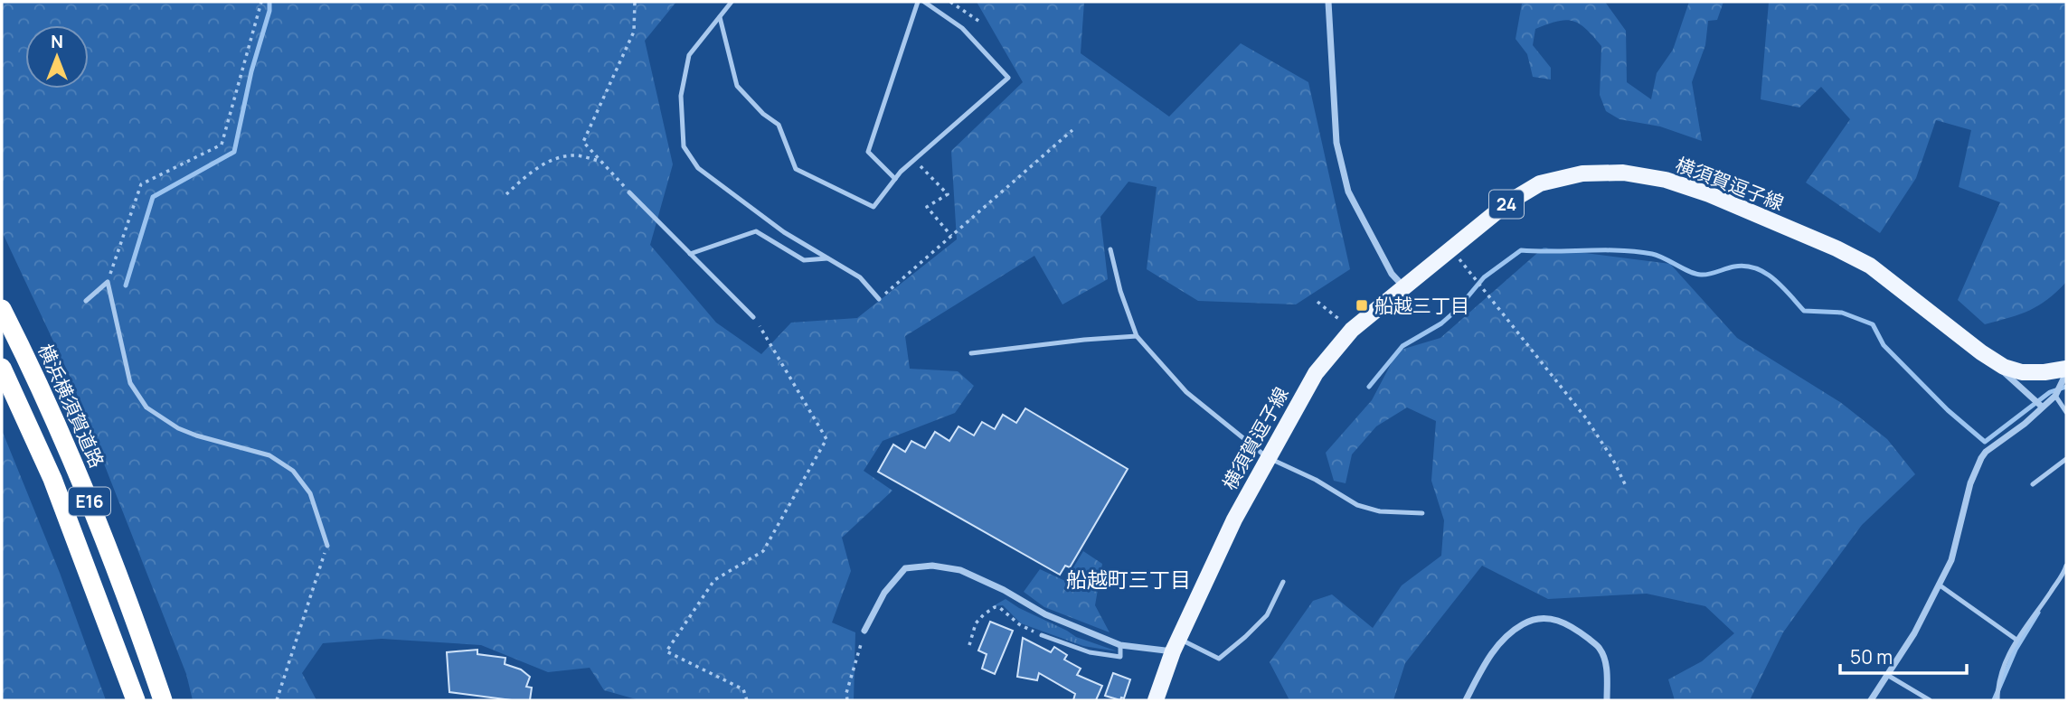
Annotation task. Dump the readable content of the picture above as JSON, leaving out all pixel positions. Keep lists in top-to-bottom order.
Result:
{
  "streets": {
    "highway": ["横浜横須賀道路", "E16"],
    "main road": ["横須賀逗子線", "24"]
  },
  "districts": ["船越町三丁目"],
  "places": {
    "transit": ["船越三丁目"]
  },
  "scale_bar": "50 m",
  "north": "top"
}
